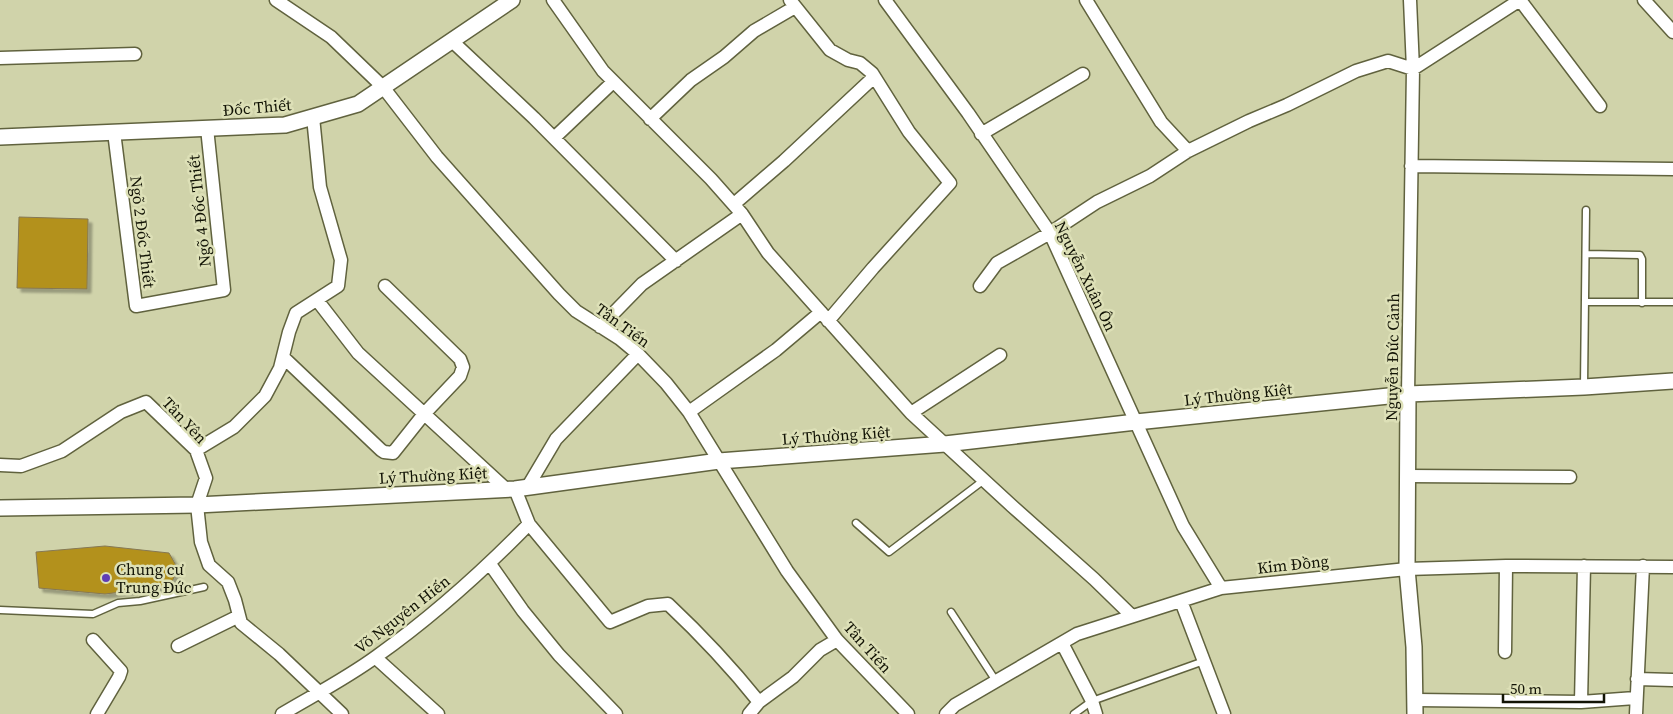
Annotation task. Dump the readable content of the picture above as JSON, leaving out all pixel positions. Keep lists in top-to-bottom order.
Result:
{
  "streets": {
    "street": [
      "Đốc Thiết",
      "Ngõ 4 Đốc Thiết",
      "Ngõ 2 Đốc Thiết",
      "Nguyễn Xuân Ôn",
      "Tân Tiến",
      "Nguyễn Đức Cảnh",
      "Lý Thường Kiệt",
      "Tân Yên",
      "Kim Đồng",
      "Võ Nguyên Hiến"
    ]
  },
  "crossings": [
    ["Đốc Thiết", "Ngõ 4 Đốc Thiết"],
    ["Đốc Thiết", "Ngõ 2 Đốc Thiết"],
    ["Đốc Thiết", "Tân Tiến"],
    ["Ngõ 4 Đốc Thiết", "Ngõ 2 Đốc Thiết"],
    ["Nguyễn Xuân Ôn", "Lý Thường Kiệt"],
    ["Nguyễn Xuân Ôn", "Kim Đồng"],
    ["Tân Tiến", "Lý Thường Kiệt"],
    ["Nguyễn Đức Cảnh", "Lý Thường Kiệt"],
    ["Nguyễn Đức Cảnh", "Kim Đồng"],
    ["Lý Thường Kiệt", "Tân Yên"],
    ["Tân Yên", "Võ Nguyên Hiến"]
  ],
  "places": ["Chung cư Trung Đức"],
  "scale_bar": "50 m"
}
